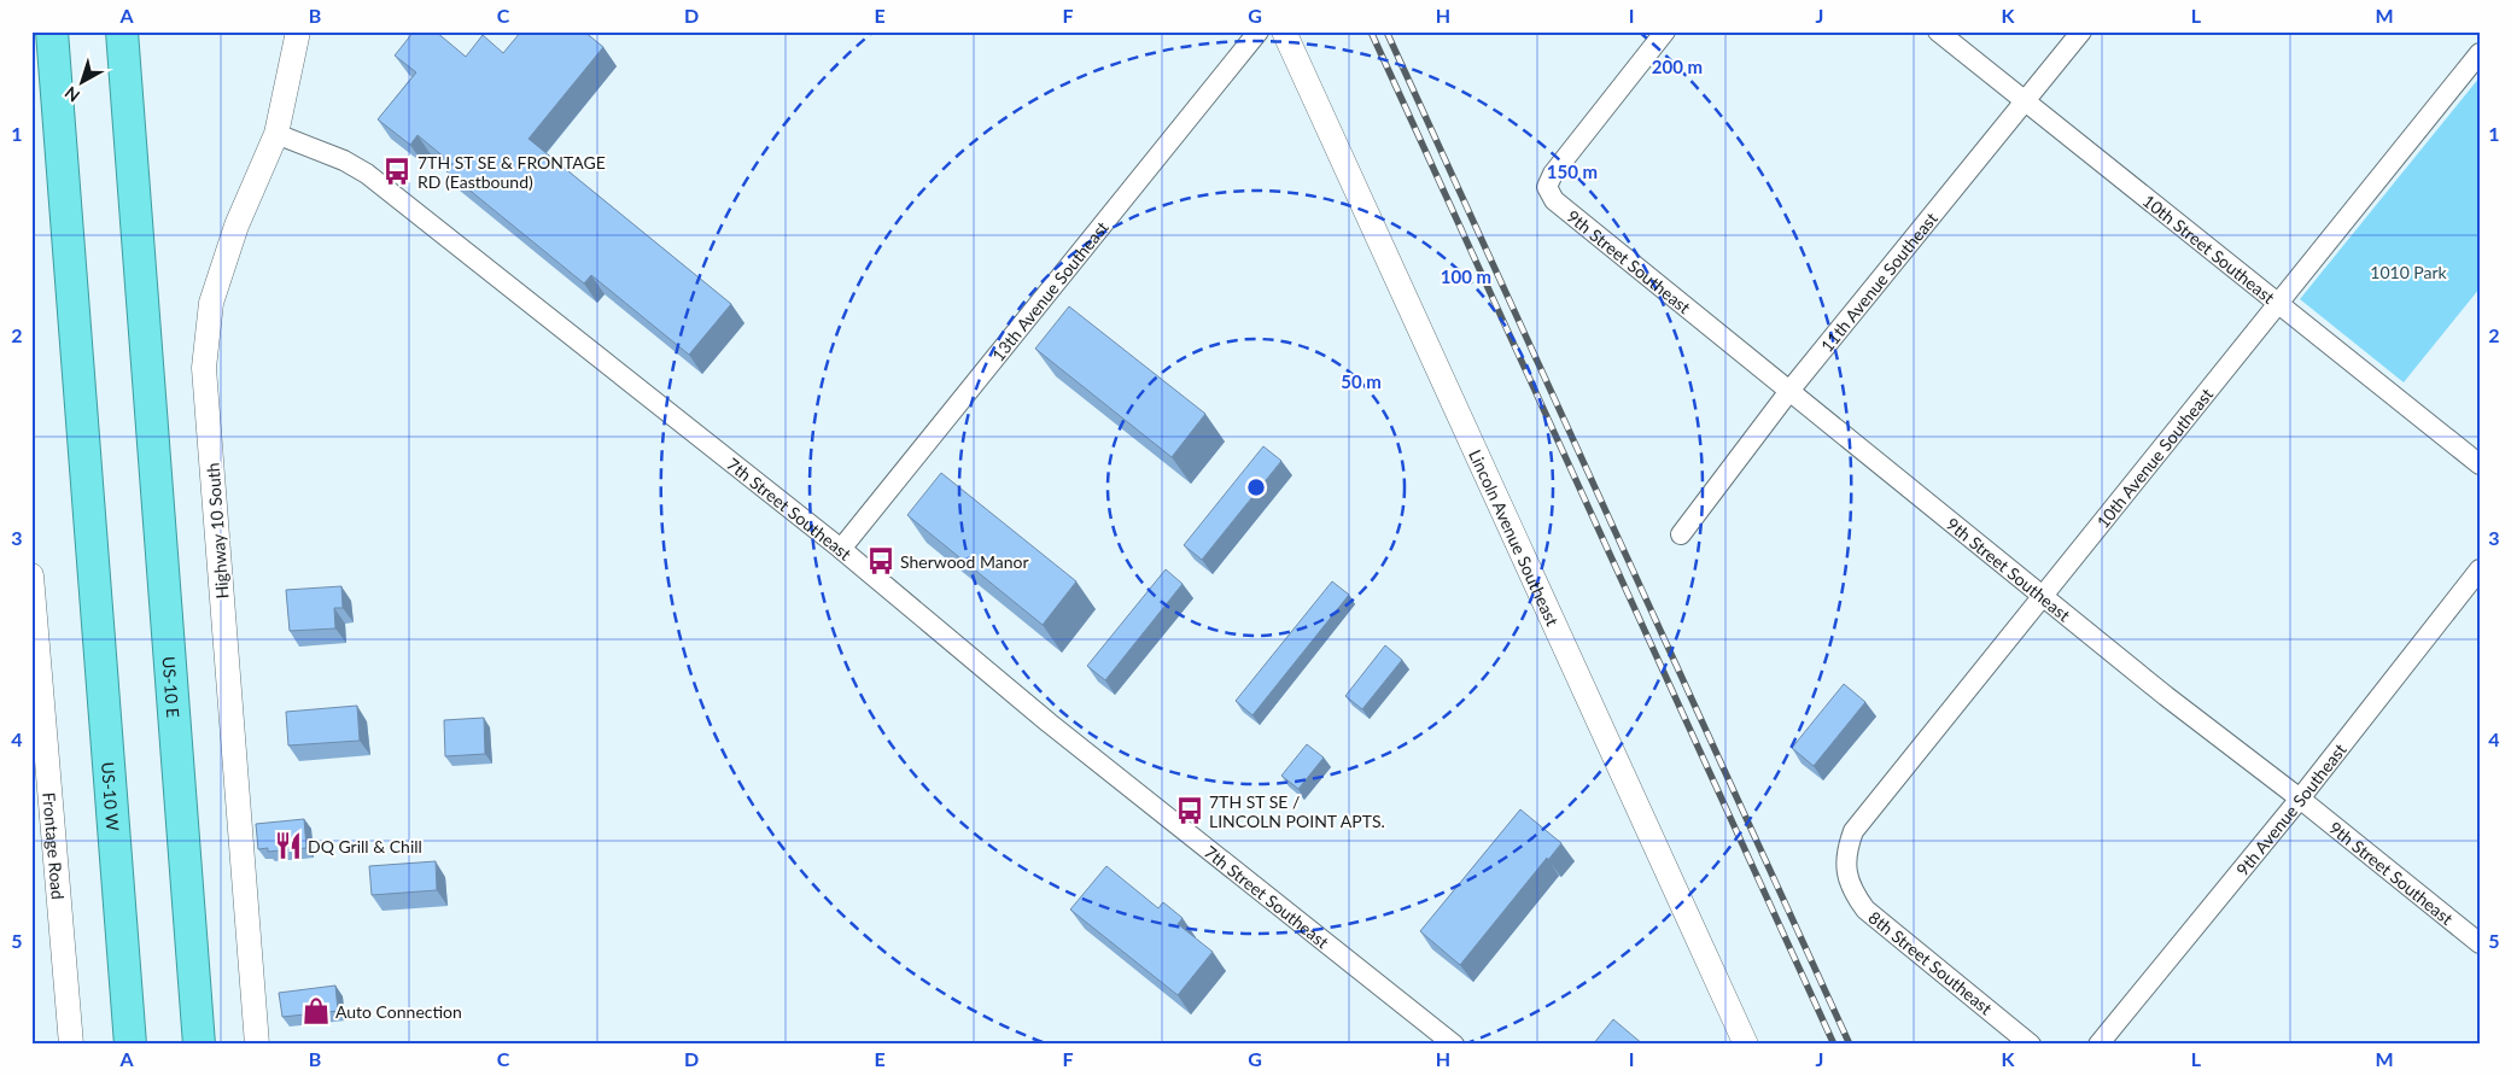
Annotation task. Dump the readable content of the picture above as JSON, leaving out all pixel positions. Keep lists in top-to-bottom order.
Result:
{
  "streets": {
    "highway": ["US-10 E", "US-10 W"],
    "street": [
      "10th Street Southeast",
      "9th Street Southeast",
      "11th Avenue Southeast",
      "13th Avenue Southeast",
      "10th Avenue Southeast",
      "7th Street Southeast",
      "Highway 10 South",
      "Lincoln Avenue Southeast",
      "9th Avenue Southeast",
      "Frontage Road",
      "8th Street Southeast"
    ]
  },
  "crossings": [
    ["10th Street Southeast", "11th Avenue Southeast"],
    ["10th Street Southeast", "10th Avenue Southeast"],
    ["9th Street Southeast", "11th Avenue Southeast"],
    ["9th Street Southeast", "10th Avenue Southeast"],
    ["9th Street Southeast", "9th Avenue Southeast"],
    ["13th Avenue Southeast", "7th Street Southeast"],
    ["10th Avenue Southeast", "8th Street Southeast"],
    ["7th Street Southeast", "Highway 10 South"]
  ],
  "parks": ["1010 Park"],
  "places": {
    "bus stop": ["7TH ST SE & FRONTAGE RD (Eastbound)", "Sherwood Manor", "7TH ST SE / LINCOLN POINT APTS."],
    "restaurant": ["DQ Grill & Chill"],
    "shop": ["Auto Connection"]
  },
  "north": "bottom left",
  "grid": {
    "columns": [
      "A",
      "B",
      "C",
      "D",
      "E",
      "F",
      "G",
      "H",
      "I",
      "J",
      "K",
      "L",
      "M"
    ],
    "rows": [
      "1",
      "2",
      "3",
      "4",
      "5"
    ]
  },
  "rings": [
    "200 m",
    "150 m",
    "100 m",
    "50 m"
  ]
}
